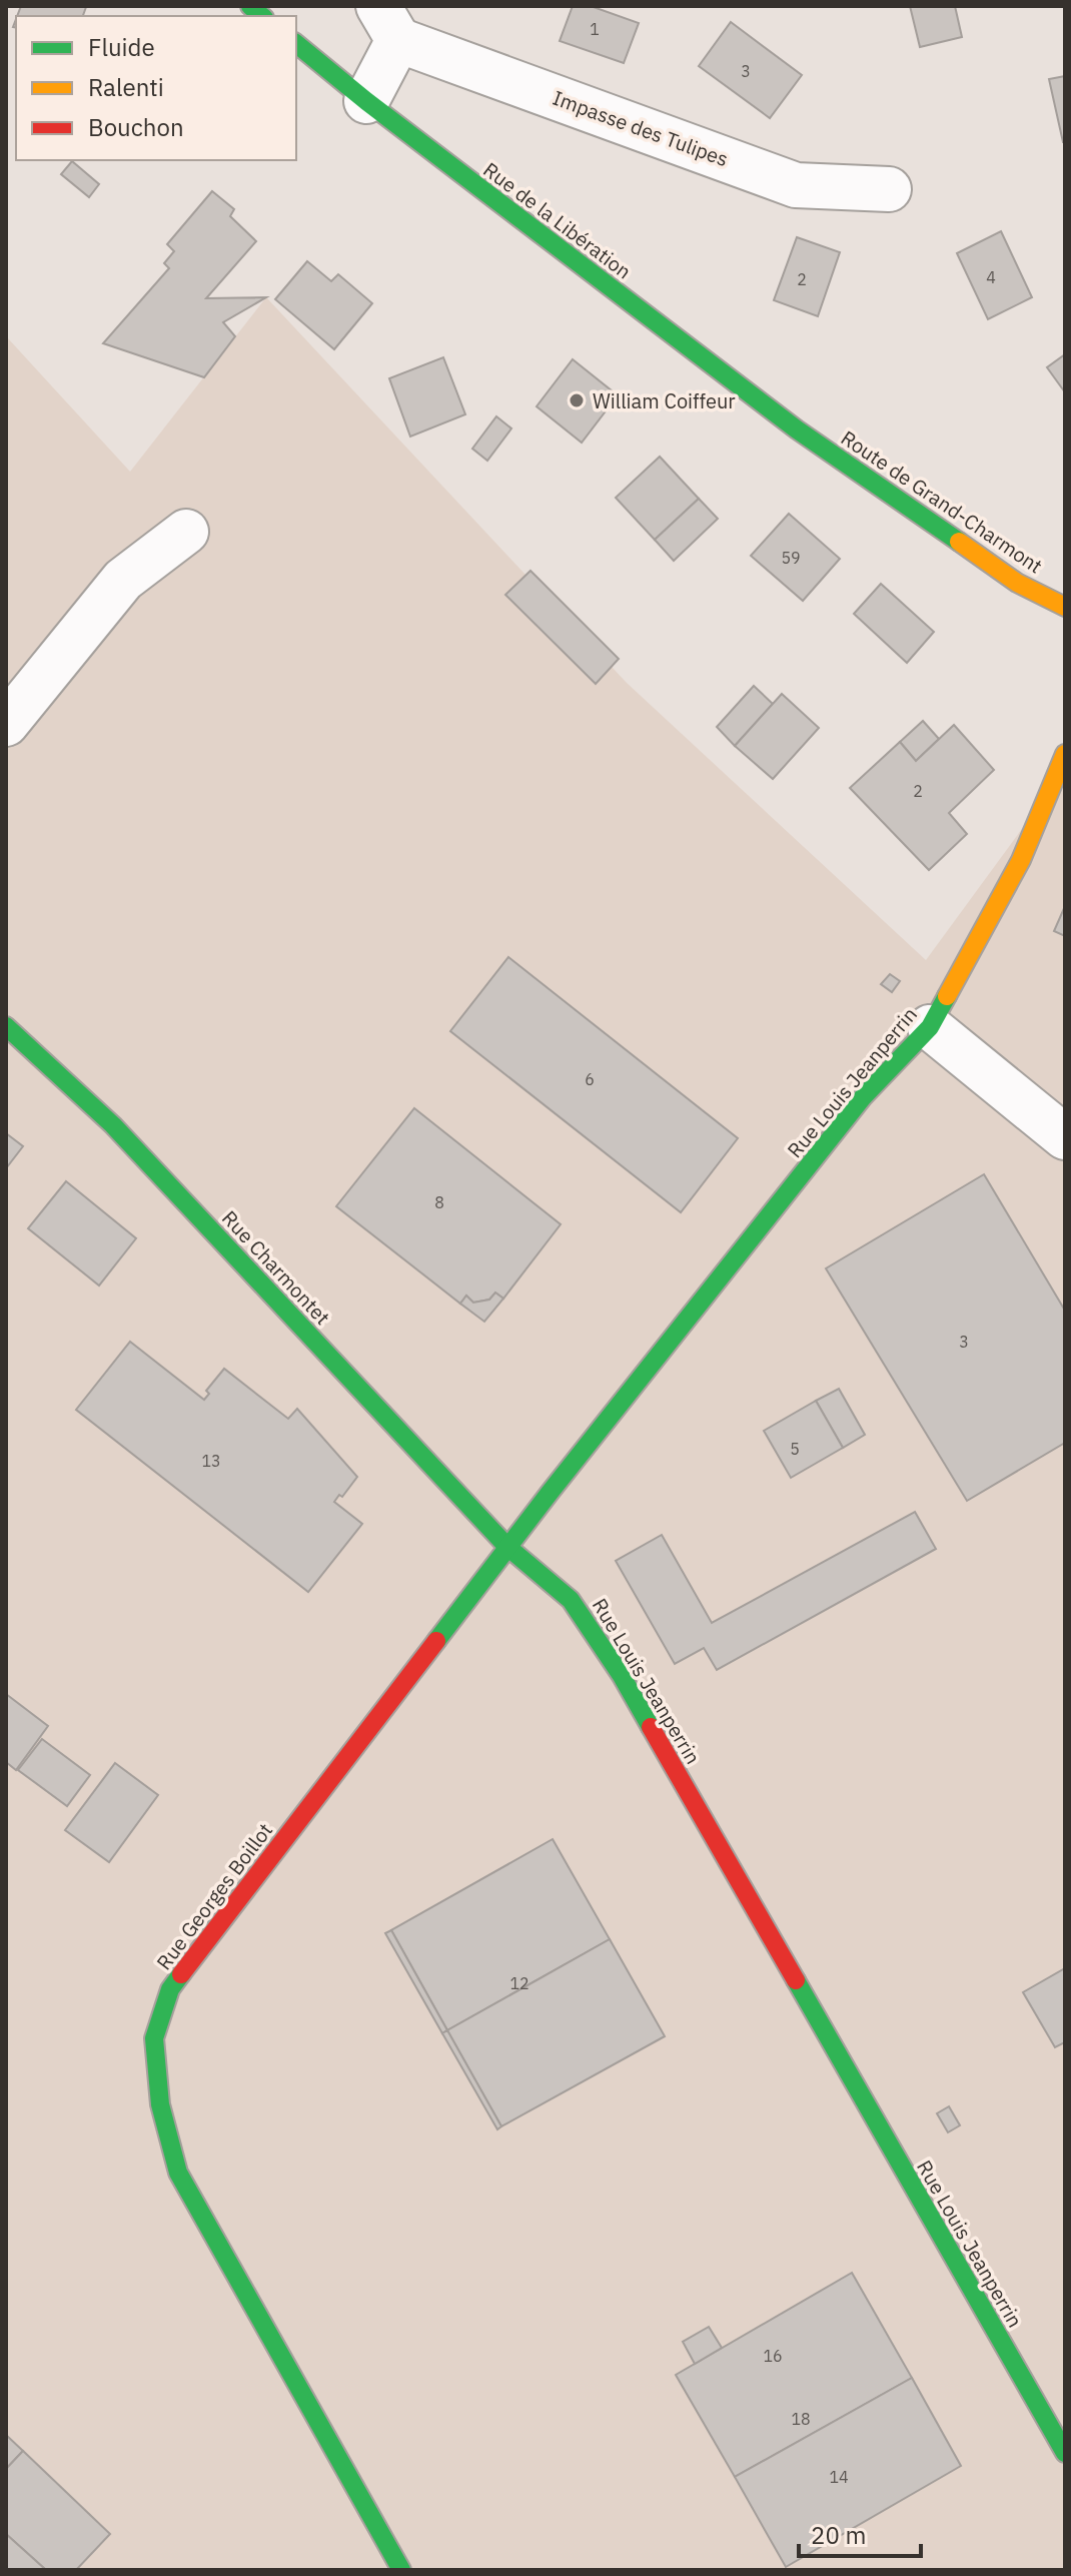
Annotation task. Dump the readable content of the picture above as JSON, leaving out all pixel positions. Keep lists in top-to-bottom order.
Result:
{
  "streets": {
    "street": [
      "Impasse des Tulipes",
      "Rue de la Libération",
      "Route de Grand-Charmont",
      "Rue Louis Jeanperrin",
      "Rue Charmontet",
      "Rue Georges Boillot"
    ]
  },
  "crossings": [
    ["Rue de la Libération", "Route de Grand-Charmont"],
    ["Rue Louis Jeanperrin", "Rue Charmontet"],
    ["Rue Louis Jeanperrin", "Rue Georges Boillot"],
    ["Rue Charmontet", "Rue Georges Boillot"]
  ],
  "places": ["William Coiffeur"],
  "house_numbers": [
    "1",
    "3",
    "4",
    "2",
    "59",
    "2",
    "6",
    "8",
    "3",
    "5",
    "13",
    "12",
    "16",
    "18",
    "14"
  ],
  "legend": ["Fluide", "Ralenti", "Bouchon"],
  "scale_bar": "20 m"
}
